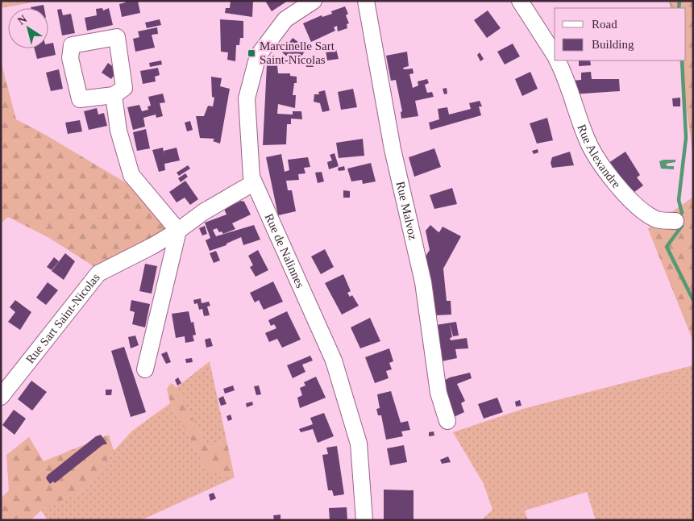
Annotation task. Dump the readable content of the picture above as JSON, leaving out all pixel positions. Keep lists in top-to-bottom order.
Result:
{
  "streets": {
    "street": [
      "Rue Alexandre",
      "Rue Malvoz",
      "Rue de Nalinnes",
      "Rue Sart Saint-Nicolas"
    ]
  },
  "crossings": [
    ["Rue de Nalinnes", "Rue Sart Saint-Nicolas"]
  ],
  "places": {
    "transit": ["Marcinelle Sart Saint-Nicolas"]
  },
  "legend": ["Road", "Building"],
  "north": "top left"
}
